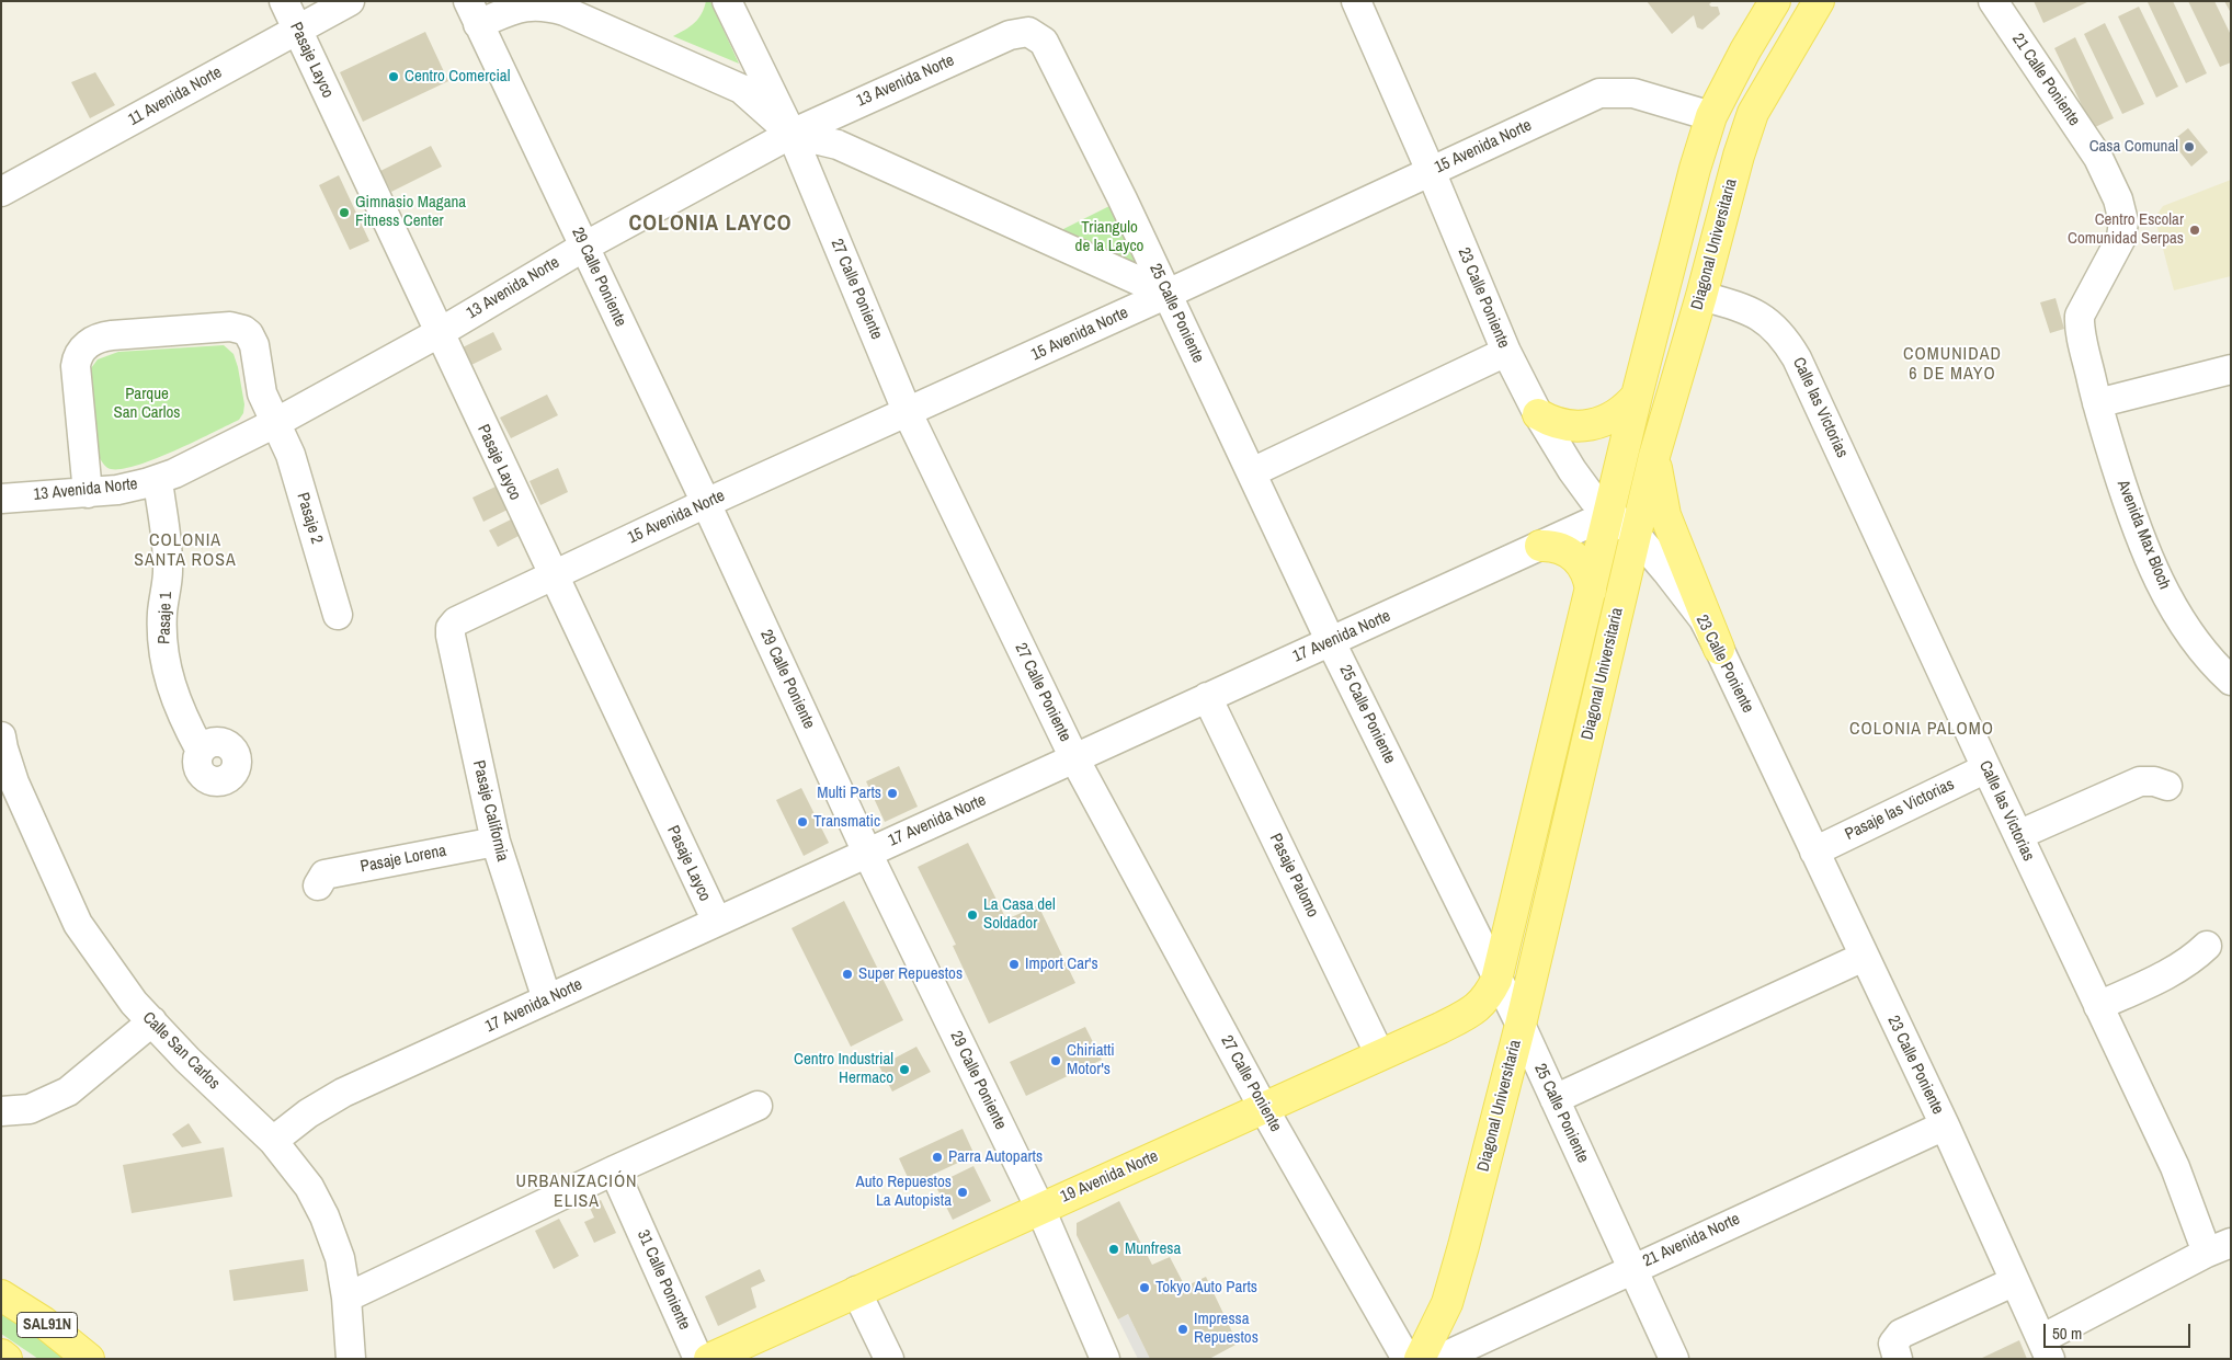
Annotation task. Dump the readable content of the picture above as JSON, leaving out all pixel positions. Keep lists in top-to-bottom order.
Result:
{
  "streets": {
    "main road": ["Diagonal Universitaria", "19 Avenida Norte", "SAL91N"],
    "street": [
      "Pasaje Layco",
      "21 Calle Poniente",
      "13 Avenida Norte",
      "11 Avenida Norte",
      "15 Avenida Norte",
      "29 Calle Poniente",
      "27 Calle Poniente",
      "23 Calle Poniente",
      "25 Calle Poniente",
      "Calle las Victorias",
      "Pasaje 2",
      "Avenida Max Bloch",
      "Pasaje 1",
      "17 Avenida Norte",
      "Pasaje las Victorias",
      "Pasaje California",
      "Pasaje Lorena",
      "Pasaje Palomo",
      "Calle San Carlos",
      "21 Avenida Norte",
      "31 Calle Poniente"
    ]
  },
  "crossings": [
    ["Pasaje Layco", "13 Avenida Norte"],
    ["Pasaje Layco", "11 Avenida Norte"],
    ["Pasaje Layco", "15 Avenida Norte"],
    ["Pasaje Layco", "17 Avenida Norte"],
    ["21 Calle Poniente", "Avenida Max Bloch"],
    ["13 Avenida Norte", "29 Calle Poniente"],
    ["13 Avenida Norte", "27 Calle Poniente"],
    ["13 Avenida Norte", "25 Calle Poniente"],
    ["13 Avenida Norte", "Pasaje 2"],
    ["13 Avenida Norte", "Pasaje 1"],
    ["15 Avenida Norte", "Diagonal Universitaria"],
    ["15 Avenida Norte", "29 Calle Poniente"],
    ["15 Avenida Norte", "27 Calle Poniente"],
    ["15 Avenida Norte", "23 Calle Poniente"],
    ["15 Avenida Norte", "25 Calle Poniente"],
    ["15 Avenida Norte", "Pasaje California"],
    ["Diagonal Universitaria", "23 Calle Poniente"],
    ["Diagonal Universitaria", "25 Calle Poniente"],
    ["Diagonal Universitaria", "Calle las Victorias"],
    ["Diagonal Universitaria", "17 Avenida Norte"],
    ["Diagonal Universitaria", "19 Avenida Norte"],
    ["29 Calle Poniente", "17 Avenida Norte"],
    ["29 Calle Poniente", "19 Avenida Norte"],
    ["27 Calle Poniente", "17 Avenida Norte"],
    ["27 Calle Poniente", "19 Avenida Norte"],
    ["23 Calle Poniente", "17 Avenida Norte"],
    ["23 Calle Poniente", "Pasaje las Victorias"],
    ["23 Calle Poniente", "21 Avenida Norte"],
    ["25 Calle Poniente", "17 Avenida Norte"],
    ["25 Calle Poniente", "19 Avenida Norte"],
    ["25 Calle Poniente", "21 Avenida Norte"],
    ["Calle las Victorias", "Pasaje las Victorias"],
    ["17 Avenida Norte", "Pasaje California"],
    ["17 Avenida Norte", "Pasaje Palomo"],
    ["17 Avenida Norte", "Calle San Carlos"],
    ["Pasaje California", "Pasaje Lorena"],
    ["Pasaje Palomo", "19 Avenida Norte"]
  ],
  "districts": [
    "COLONIA LAYCO",
    "COMUNIDAD 6 DE MAYO",
    "COLONIA SANTA ROSA",
    "COLONIA PALOMO",
    "URBANIZACIÓN ELISA"
  ],
  "parks": ["Triangulo de la Layco", "Parque San Carlos"],
  "places": [
    "Centro Comercial",
    "Casa Comunal",
    "Gimnasio Magana Fitness Center",
    "Centro Escolar Comunidad Serpas",
    "Multi Parts",
    "Transmatic",
    "La Casa del Soldador",
    "Import Car's",
    "Super Repuestos",
    "Chiriatti Motor's",
    "Centro Industrial Hermaco",
    "Parra Autoparts",
    "Auto Repuestos La Autopista",
    "Munfresa",
    "Tokyo Auto Parts",
    "Impressa Repuestos"
  ],
  "scale_bar": "50 m"
}
